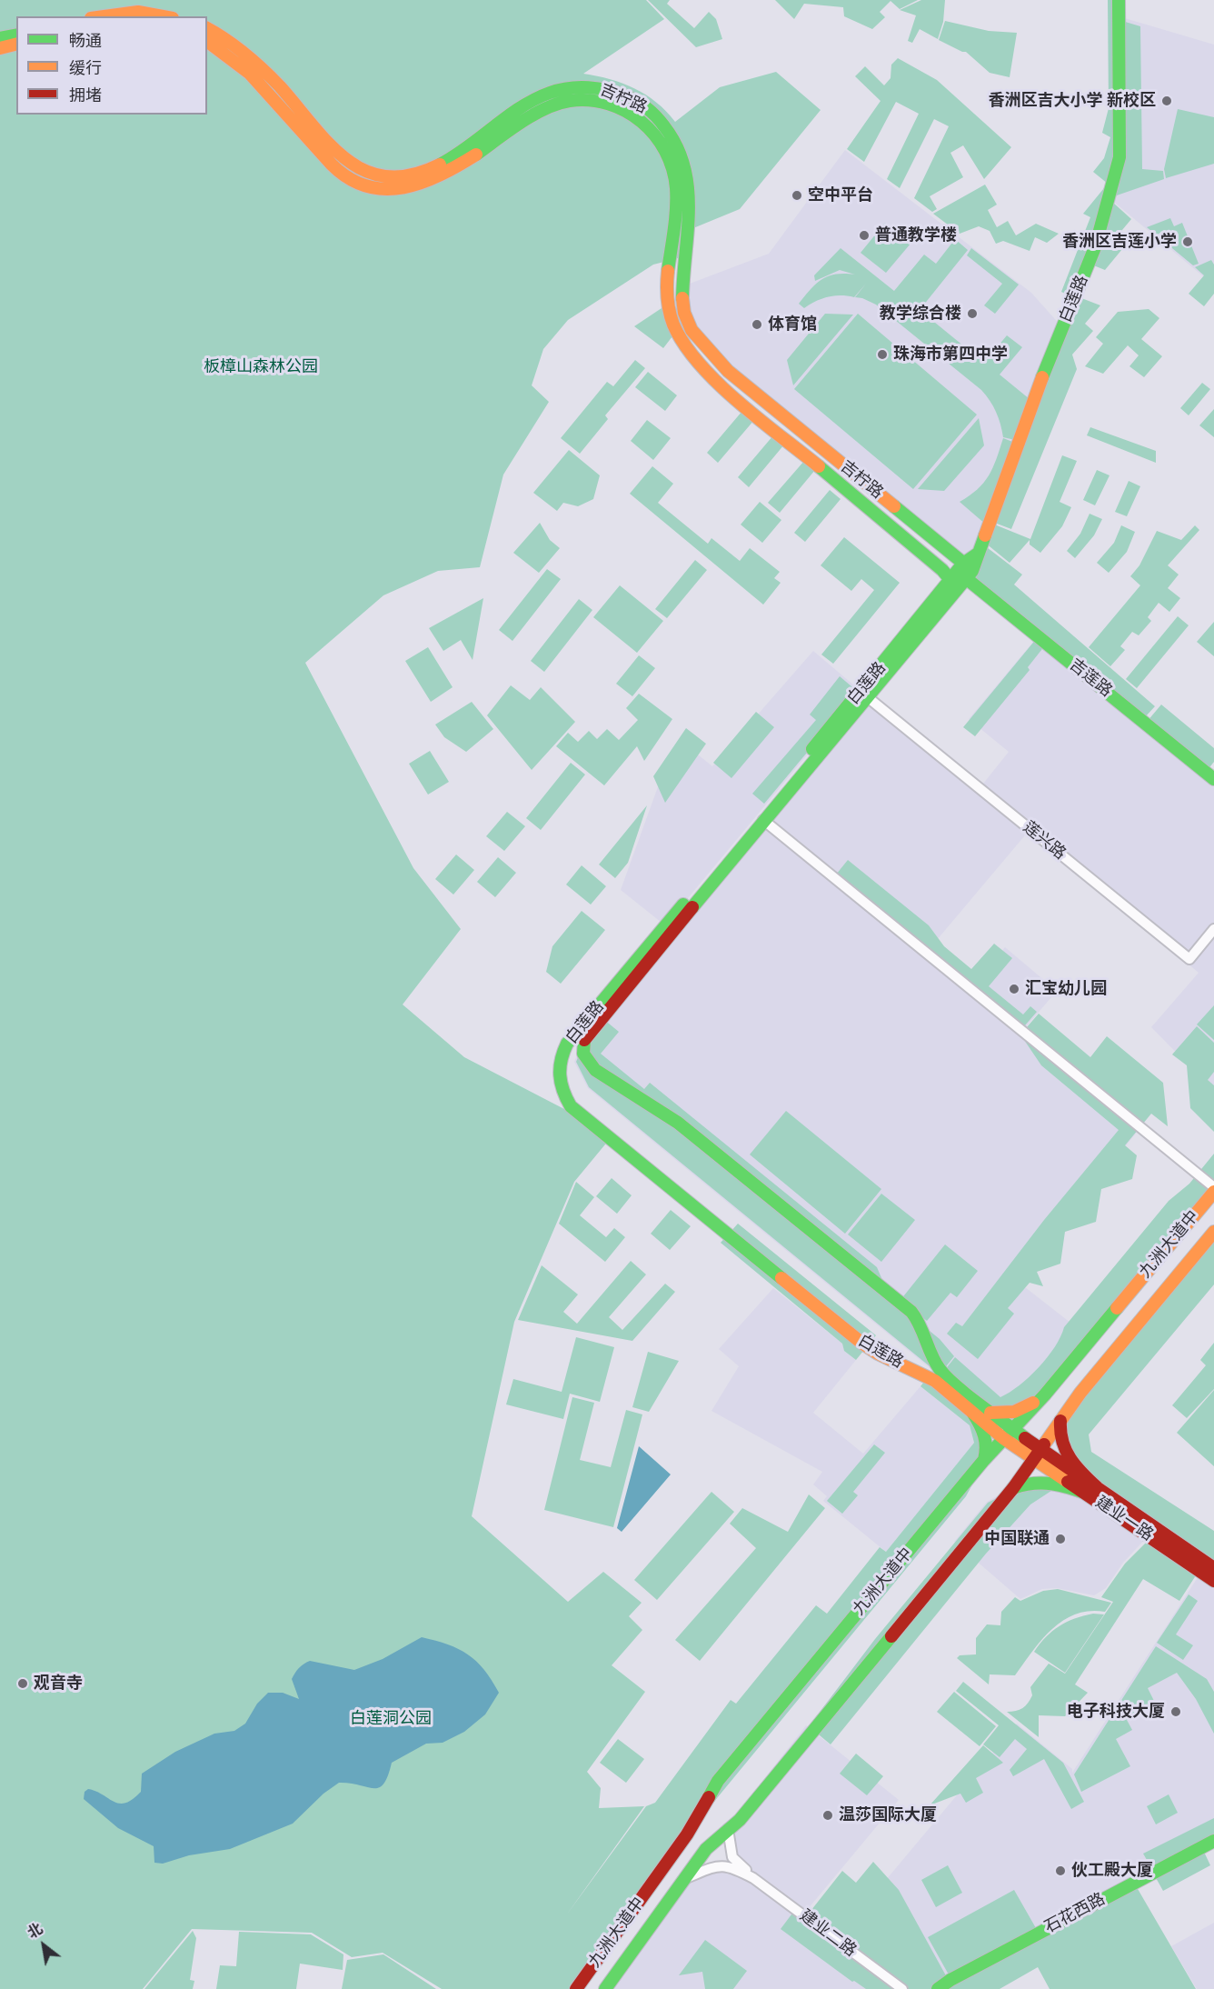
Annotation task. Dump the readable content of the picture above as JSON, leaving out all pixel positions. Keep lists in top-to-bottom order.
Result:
{
  "streets": {
    "main road": [
      "吉柠路",
      "白莲路",
      "吉莲路",
      "九洲大道中",
      "建业一路",
      "石花西路"
    ],
    "street": ["莲兴路", "建业二路"]
  },
  "crossings": [
    ["吉柠路", "白莲路"],
    ["吉柠路", "吉莲路"],
    ["白莲路", "吉莲路"],
    ["白莲路", "莲兴路"],
    ["白莲路", "九洲大道中"],
    ["白莲路", "建业一路"],
    ["九洲大道中", "建业一路"],
    ["九洲大道中", "建业二路"]
  ],
  "parks": ["板樟山森林公园", "白莲洞公园"],
  "places": [
    "香洲区吉大小学 新校区",
    "空中平台",
    "普通教学楼",
    "香洲区吉莲小学",
    "教学综合楼",
    "体育馆",
    "珠海市第四中学",
    "汇宝幼儿园",
    "中国联通",
    "观音寺",
    "电子科技大厦",
    "温莎国际大厦",
    "伙工殿大厦"
  ],
  "legend": ["畅通", "缓行", "拥堵"],
  "north": "top left"
}
